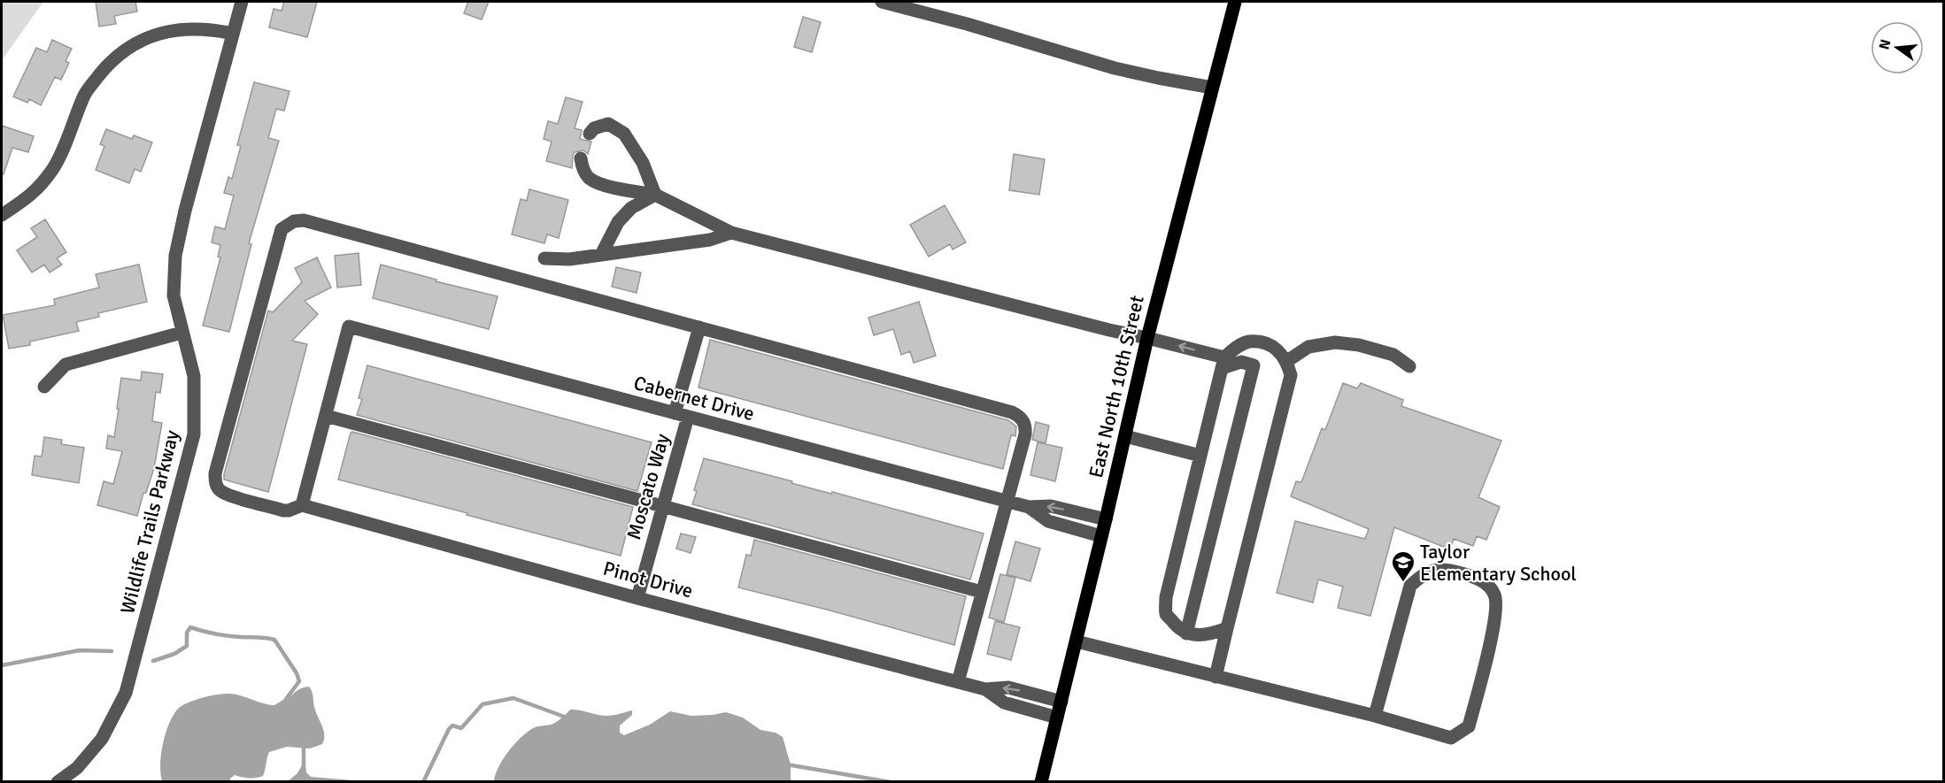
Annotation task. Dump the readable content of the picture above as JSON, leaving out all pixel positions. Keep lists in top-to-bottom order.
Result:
{
  "streets": {
    "main road": ["East North 10th Street"],
    "street": [
      "Cabernet Drive",
      "Moscato Way",
      "Wildlife Trails Parkway",
      "Pinot Drive"
    ]
  },
  "crossings": [
    ["East North 10th Street", "Cabernet Drive"],
    ["East North 10th Street", "Pinot Drive"],
    ["Cabernet Drive", "Moscato Way"],
    ["Moscato Way", "Pinot Drive"]
  ],
  "places": {
    "school or university": ["Taylor Elementary School"]
  },
  "north": "left"
}
